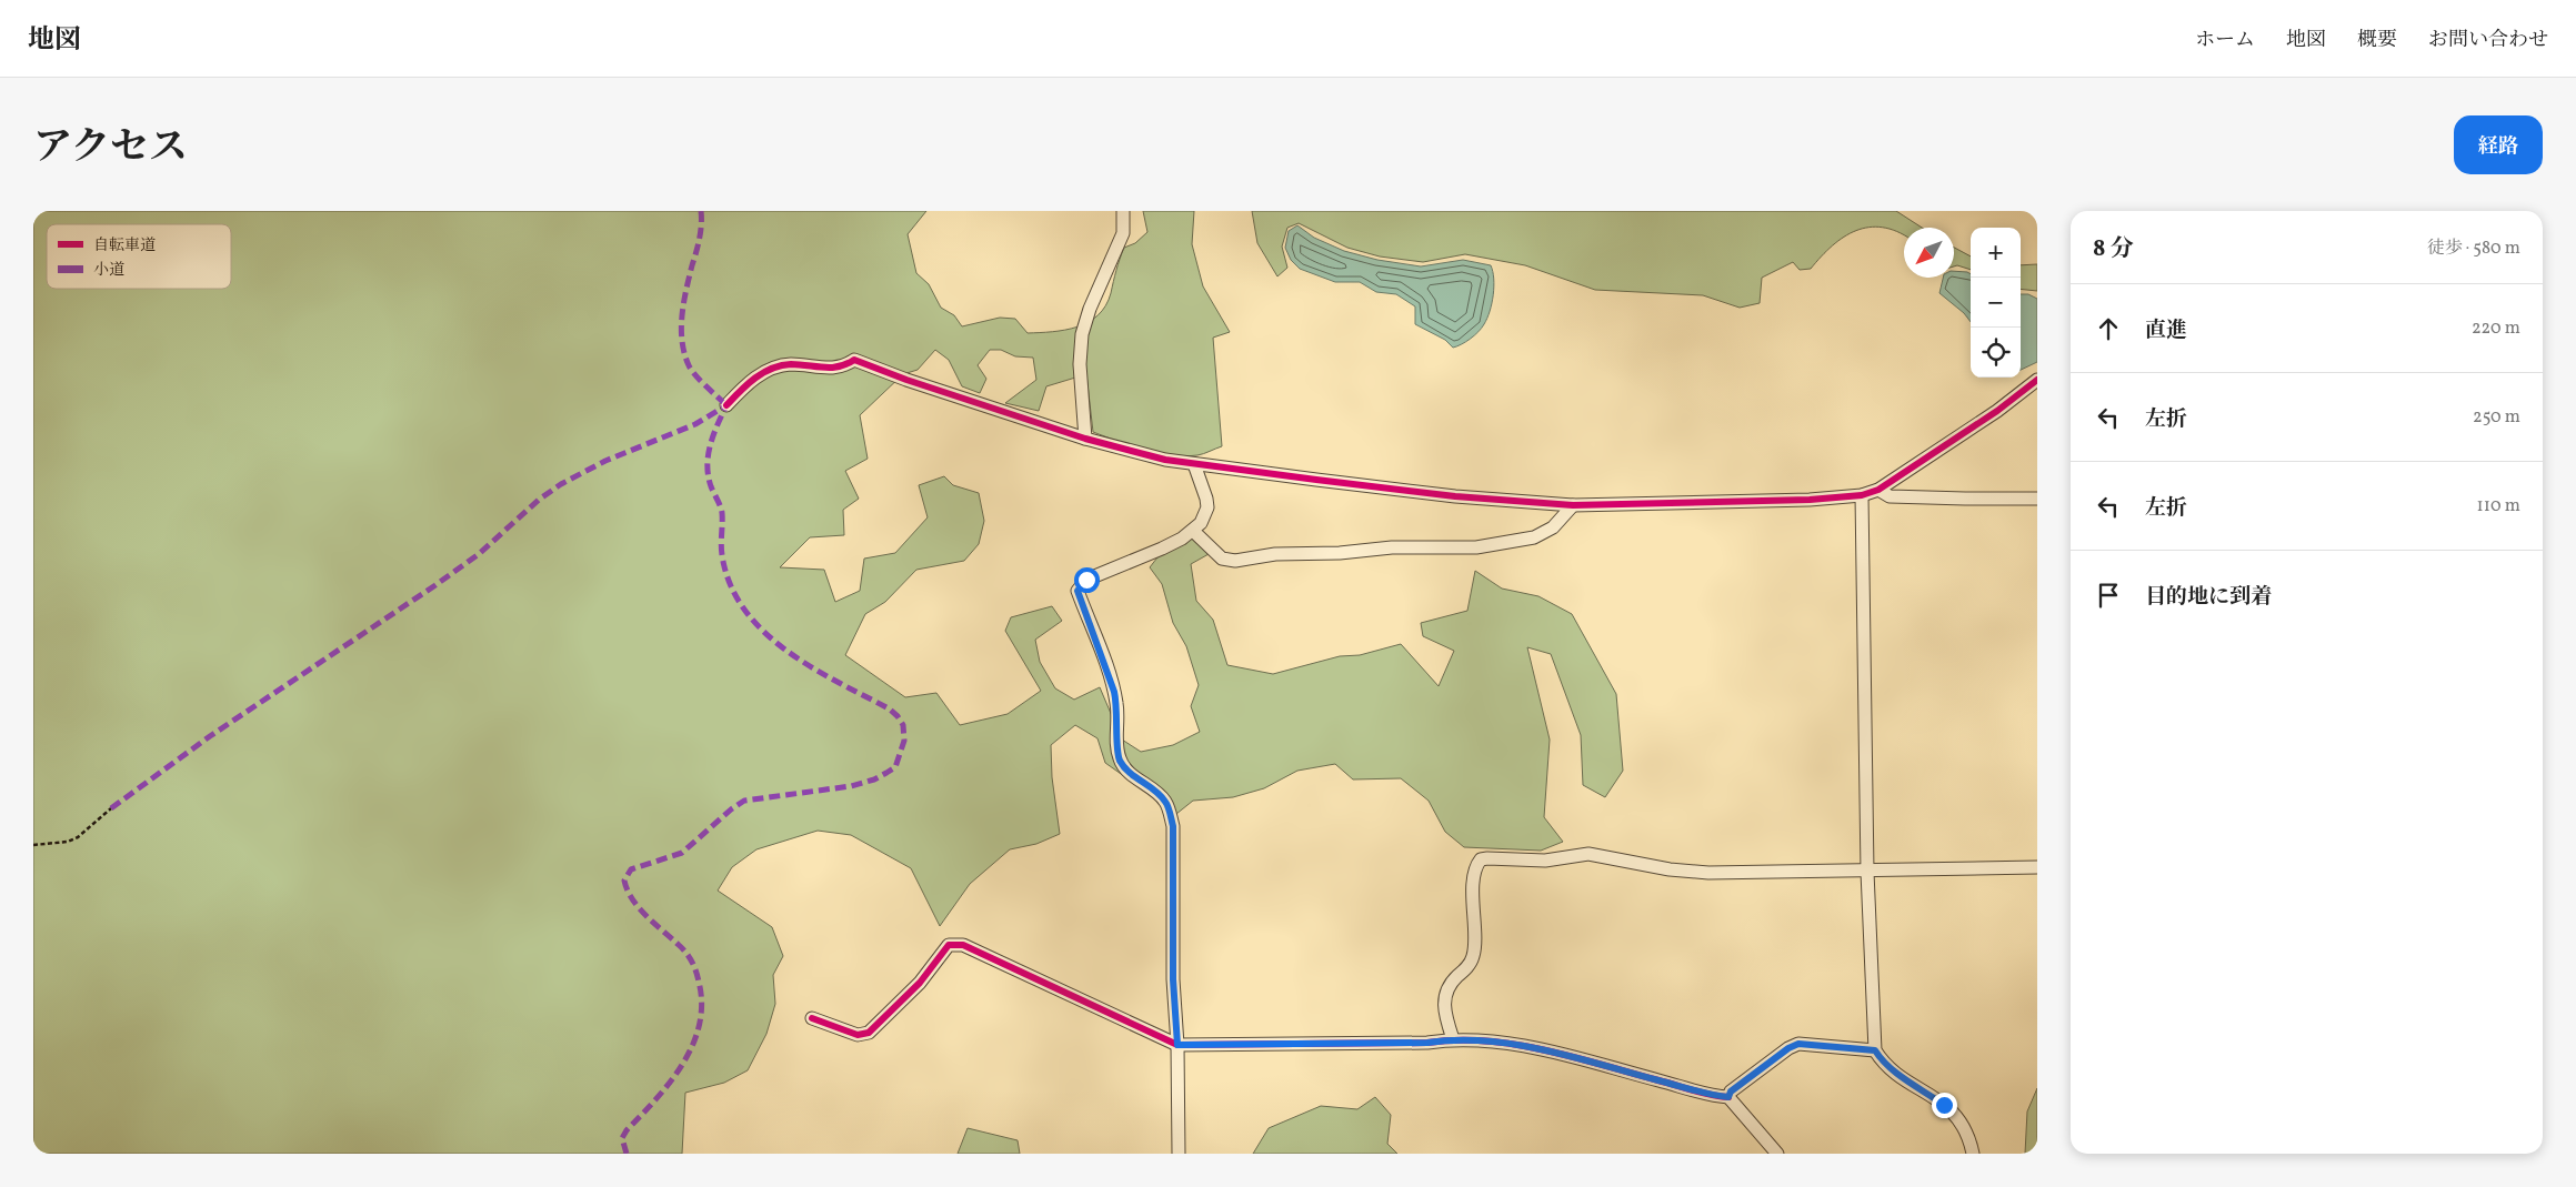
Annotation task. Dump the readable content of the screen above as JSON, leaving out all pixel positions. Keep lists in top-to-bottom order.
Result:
{
  "legend": ["自転車道", "小道"],
  "north": "bottom left",
  "page": {
    "header": "地図",
    "nav": [
      "ホーム",
      "地図",
      "概要",
      "お問い合わせ"
    ],
    "title": "アクセス",
    "buttons": "経路",
    "heading": ["8 分", "徒歩 · 580 m"],
    "map_buttons": ["+", "−"],
    "list": [
      ["直進", "220 m"],
      ["左折", "250 m"],
      ["左折", "110 m"],
      "目的地に到着"
    ]
  }
}
